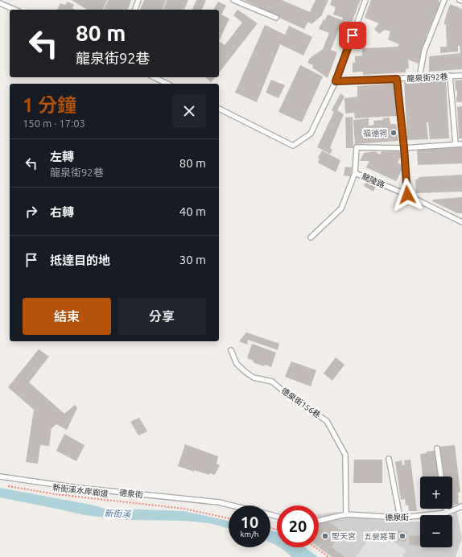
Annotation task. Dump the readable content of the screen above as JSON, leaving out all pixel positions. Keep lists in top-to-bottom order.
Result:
{
  "streets": {
    "lane": [
      "龍泉街92巷",
      "龍陵路",
      "德泉街156巷",
      "德泉街"
    ],
    "path": ["新街溪水岸廊道"]
  },
  "crossings": [
    ["德泉街156巷", "德泉街"]
  ],
  "water": ["新街溪"],
  "places": ["福德祠", "聖天宮", "五營將軍"],
  "page": {
    "turn": ["80 m", "龍泉街92巷"],
    "heading": ["1 分鐘", "150 m · 17:03"],
    "list": [
      {
        "name": "左轉",
        "note": "龍泉街92巷",
        "value": "80 m"
      },
      {
        "name": "右轉",
        "value": "40 m"
      },
      {
        "name": "抵達目的地",
        "value": "30 m"
      }
    ],
    "buttons": ["結束", "分享"],
    "map_buttons": ["+", "−"],
    "speed": "10 km/h",
    "limit": "20"
  }
}
